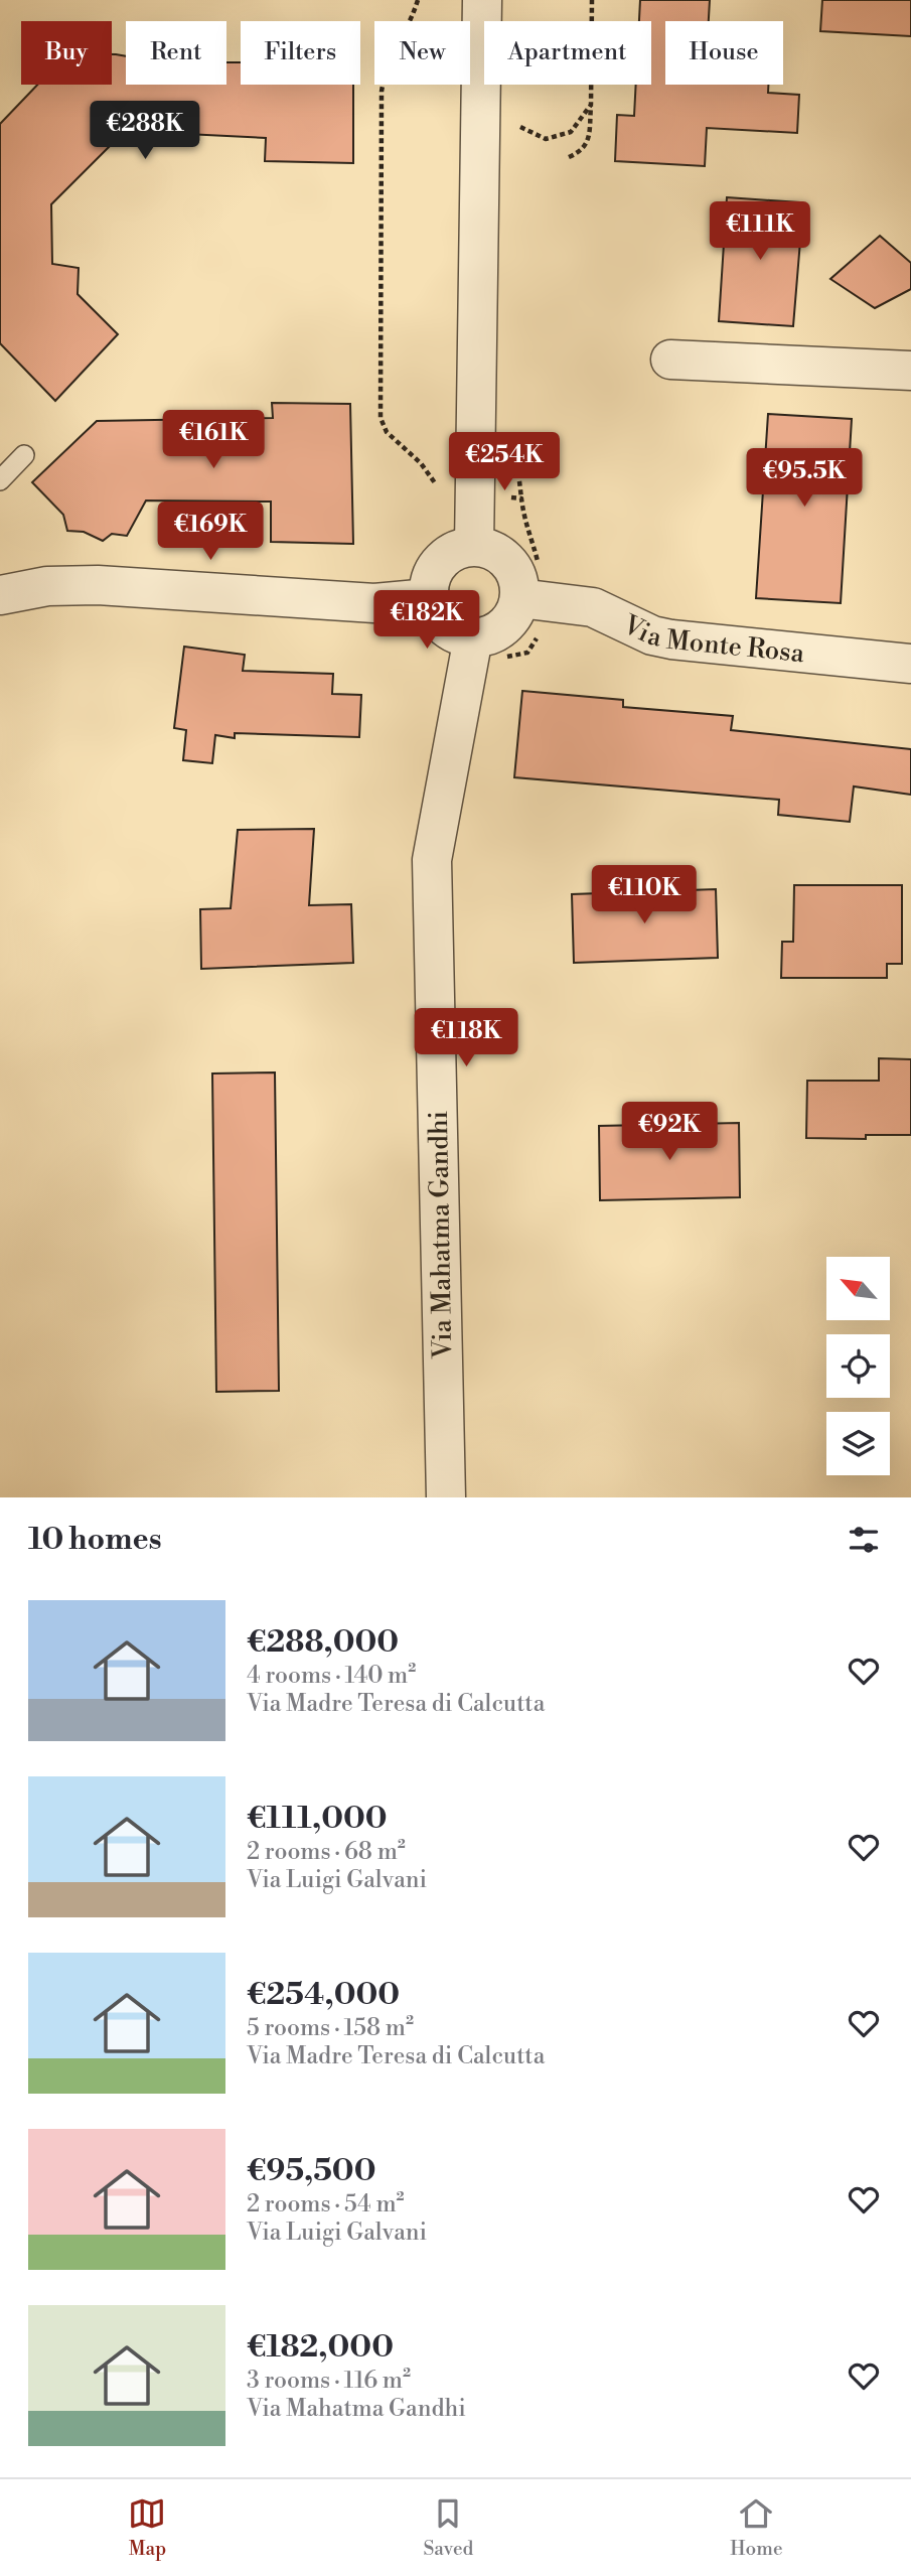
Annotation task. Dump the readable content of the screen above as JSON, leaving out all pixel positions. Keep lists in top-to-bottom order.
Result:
{
  "streets": {
    "street": ["Via Monte Rosa", "Via Mahatma Gandhi"]
  },
  "crossings": [
    ["Via Monte Rosa", "Via Mahatma Gandhi"]
  ],
  "north": "top left",
  "page": {
    "chip": [
      "Buy",
      "Rent",
      "Filters",
      "New",
      "Apartment",
      "House"
    ],
    "price": [
      "€288K",
      "€111K",
      "€161K",
      "€254K",
      "€95.5K",
      "€169K",
      "€182K",
      "€110K",
      "€118K",
      "€92K"
    ],
    "heading": "10 homes",
    "list": [
      {
        "name": "€288,000",
        "note": "4 rooms · 140 m² · Via Madre Teresa di Calcutta"
      },
      {
        "name": "€111,000",
        "note": "2 rooms · 68 m² · Via Luigi Galvani"
      },
      {
        "name": "€254,000",
        "note": "5 rooms · 158 m² · Via Madre Teresa di Calcutta"
      },
      {
        "name": "€95,500",
        "note": "2 rooms · 54 m² · Via Luigi Galvani"
      },
      {
        "name": "€182,000",
        "note": "3 rooms · 116 m² · Via Mahatma Gandhi"
      }
    ],
    "tabs": ["Map", "Saved", "Home"]
  }
}
